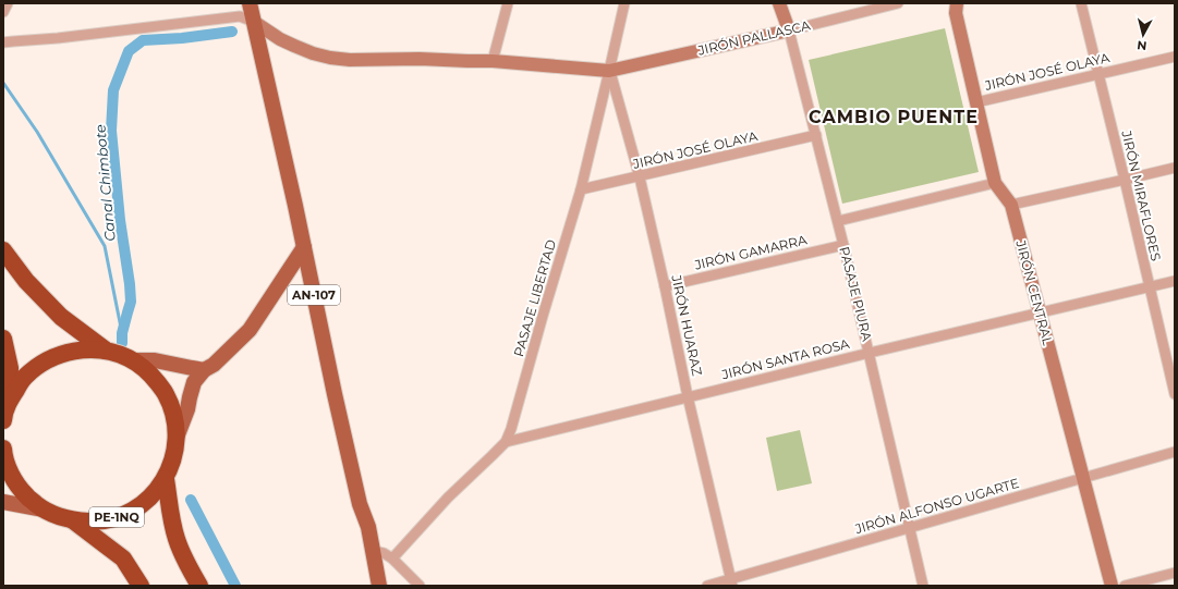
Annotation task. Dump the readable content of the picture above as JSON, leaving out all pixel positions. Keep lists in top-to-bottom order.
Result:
{
  "streets": {
    "highway": ["PE-1NQ"],
    "main road": ["AN-107"],
    "street": [
      "JIRÓN PALLASCA",
      "JIRÓN JOSÉ OLAYA",
      "JIRÓN MIRAFLORES",
      "JIRÓN GAMARRA",
      "JIRÓN CENTRAL",
      "PASAJE PIURA",
      "PASAJE LIBERTAD",
      "JIRÓN HUARAZ",
      "JIRÓN SANTA ROSA",
      "JIRÓN ALFONSO UGARTE"
    ]
  },
  "crossings": [
    ["JIRÓN PALLASCA", "PASAJE PIURA"],
    ["JIRÓN PALLASCA", "AN-107"],
    ["JIRÓN PALLASCA", "PASAJE LIBERTAD"],
    ["JIRÓN PALLASCA", "JIRÓN HUARAZ"],
    ["JIRÓN JOSÉ OLAYA", "JIRÓN MIRAFLORES"],
    ["JIRÓN JOSÉ OLAYA", "JIRÓN CENTRAL"],
    ["JIRÓN JOSÉ OLAYA", "PASAJE PIURA"],
    ["JIRÓN JOSÉ OLAYA", "PASAJE LIBERTAD"],
    ["JIRÓN JOSÉ OLAYA", "JIRÓN HUARAZ"],
    ["JIRÓN MIRAFLORES", "JIRÓN SANTA ROSA"],
    ["JIRÓN GAMARRA", "PASAJE PIURA"],
    ["JIRÓN GAMARRA", "JIRÓN HUARAZ"],
    ["JIRÓN CENTRAL", "JIRÓN SANTA ROSA"],
    ["JIRÓN CENTRAL", "JIRÓN ALFONSO UGARTE"],
    ["PASAJE PIURA", "JIRÓN SANTA ROSA"],
    ["PASAJE PIURA", "JIRÓN ALFONSO UGARTE"],
    ["PASAJE LIBERTAD", "JIRÓN HUARAZ"],
    ["PASAJE LIBERTAD", "JIRÓN SANTA ROSA"],
    ["JIRÓN HUARAZ", "JIRÓN SANTA ROSA"],
    ["JIRÓN HUARAZ", "JIRÓN ALFONSO UGARTE"]
  ],
  "districts": ["CAMBIO PUENTE"],
  "water": ["Canal Chimbote"],
  "north": "bottom"
}
